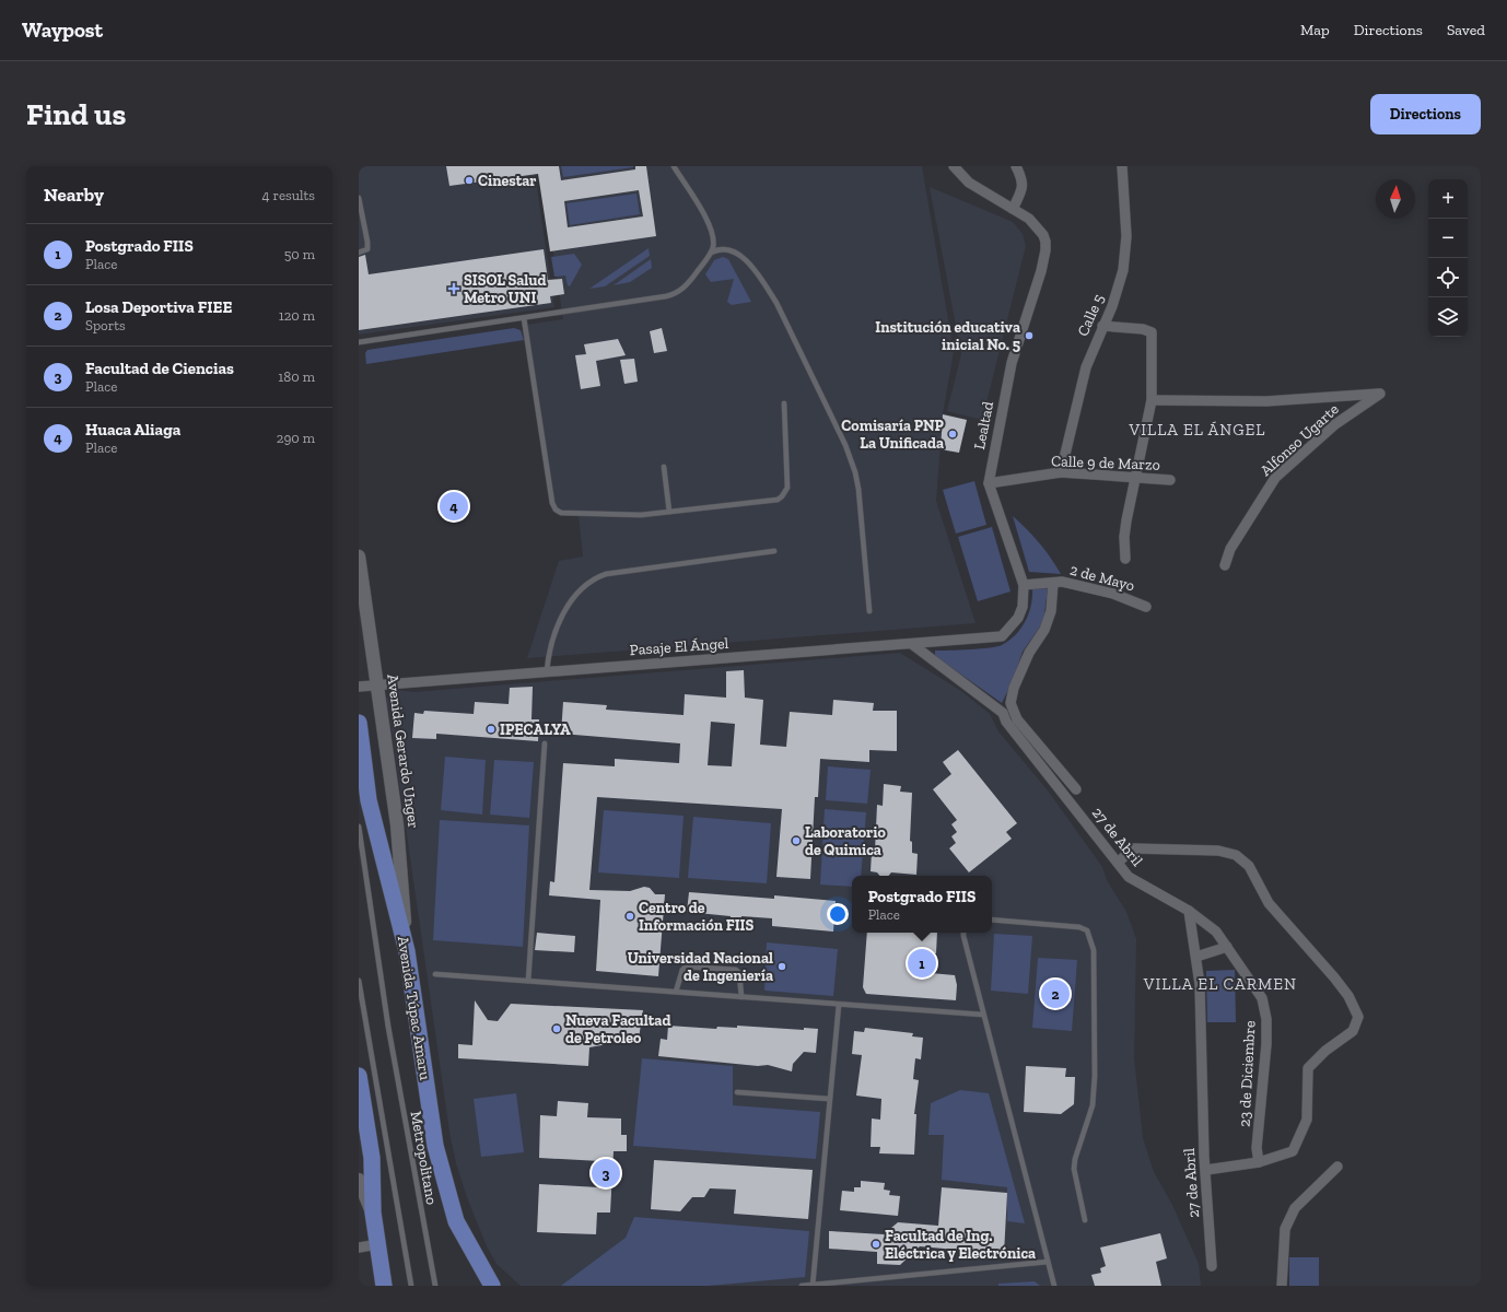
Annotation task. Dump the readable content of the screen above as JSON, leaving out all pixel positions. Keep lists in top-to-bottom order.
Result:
{
  "streets": {
    "main road": ["Avenida Túpac Amaru"],
    "street": [
      "Calle 5",
      "Lealtad",
      "Alfonso Ugarte",
      "Calle 9 de Marzo",
      "2 de Mayo",
      "Pasaje El Ángel",
      "Avenida Gerardo Unger",
      "27 de Abril",
      "23 de Diciembre"
    ],
    "lane": ["Metropolitano"]
  },
  "crossings": [
    ["Calle 5", "Calle 9 de Marzo"],
    ["Lealtad", "Calle 9 de Marzo"],
    ["Lealtad", "2 de Mayo"],
    ["Lealtad", "Pasaje El Ángel"],
    ["Pasaje El Ángel", "Avenida Gerardo Unger"],
    ["Pasaje El Ángel", "27 de Abril"],
    ["Avenida Gerardo Unger", "Avenida Túpac Amaru"],
    ["27 de Abril", "23 de Diciembre"]
  ],
  "districts": ["VILLA EL ÁNGEL", "VILLA EL CARMEN"],
  "places": {
    "other": [
      "Cinestar",
      "Institución educativa inicial No. 5",
      "Comisaría PNP La Unificada",
      "IPECALYA",
      "Laboratorio de Quimica",
      "Centro de Información FIIS",
      "Universidad Nacional de Ingeniería",
      "Nueva Facultad de Petroleo",
      "Facultad de Ing. Eléctrica y Electrónica"
    ],
    "health": ["SISOL Salud Metro UNI"]
  },
  "north": "top",
  "page": {
    "header": "Waypost",
    "nav": ["Map", "Directions", "Saved"],
    "buttons": "Directions",
    "title": "Find us",
    "heading": ["Nearby", "4 results"],
    "map_buttons": ["+", "−"],
    "list": [
      {
        "mark": "1",
        "name": "Postgrado FIIS",
        "note": "Place",
        "value": "50 m"
      },
      {
        "mark": "2",
        "name": "Losa Deportiva FIEE",
        "note": "Sports",
        "value": "120 m"
      },
      {
        "mark": "3",
        "name": "Facultad de Ciencias",
        "note": "Place",
        "value": "180 m"
      },
      {
        "mark": "4",
        "name": "Huaca Aliaga",
        "note": "Place",
        "value": "290 m"
      }
    ],
    "pins": [
      "4",
      "1",
      "2",
      "3"
    ],
    "popup": ["Postgrado FIIS", "Place"]
  }
}
